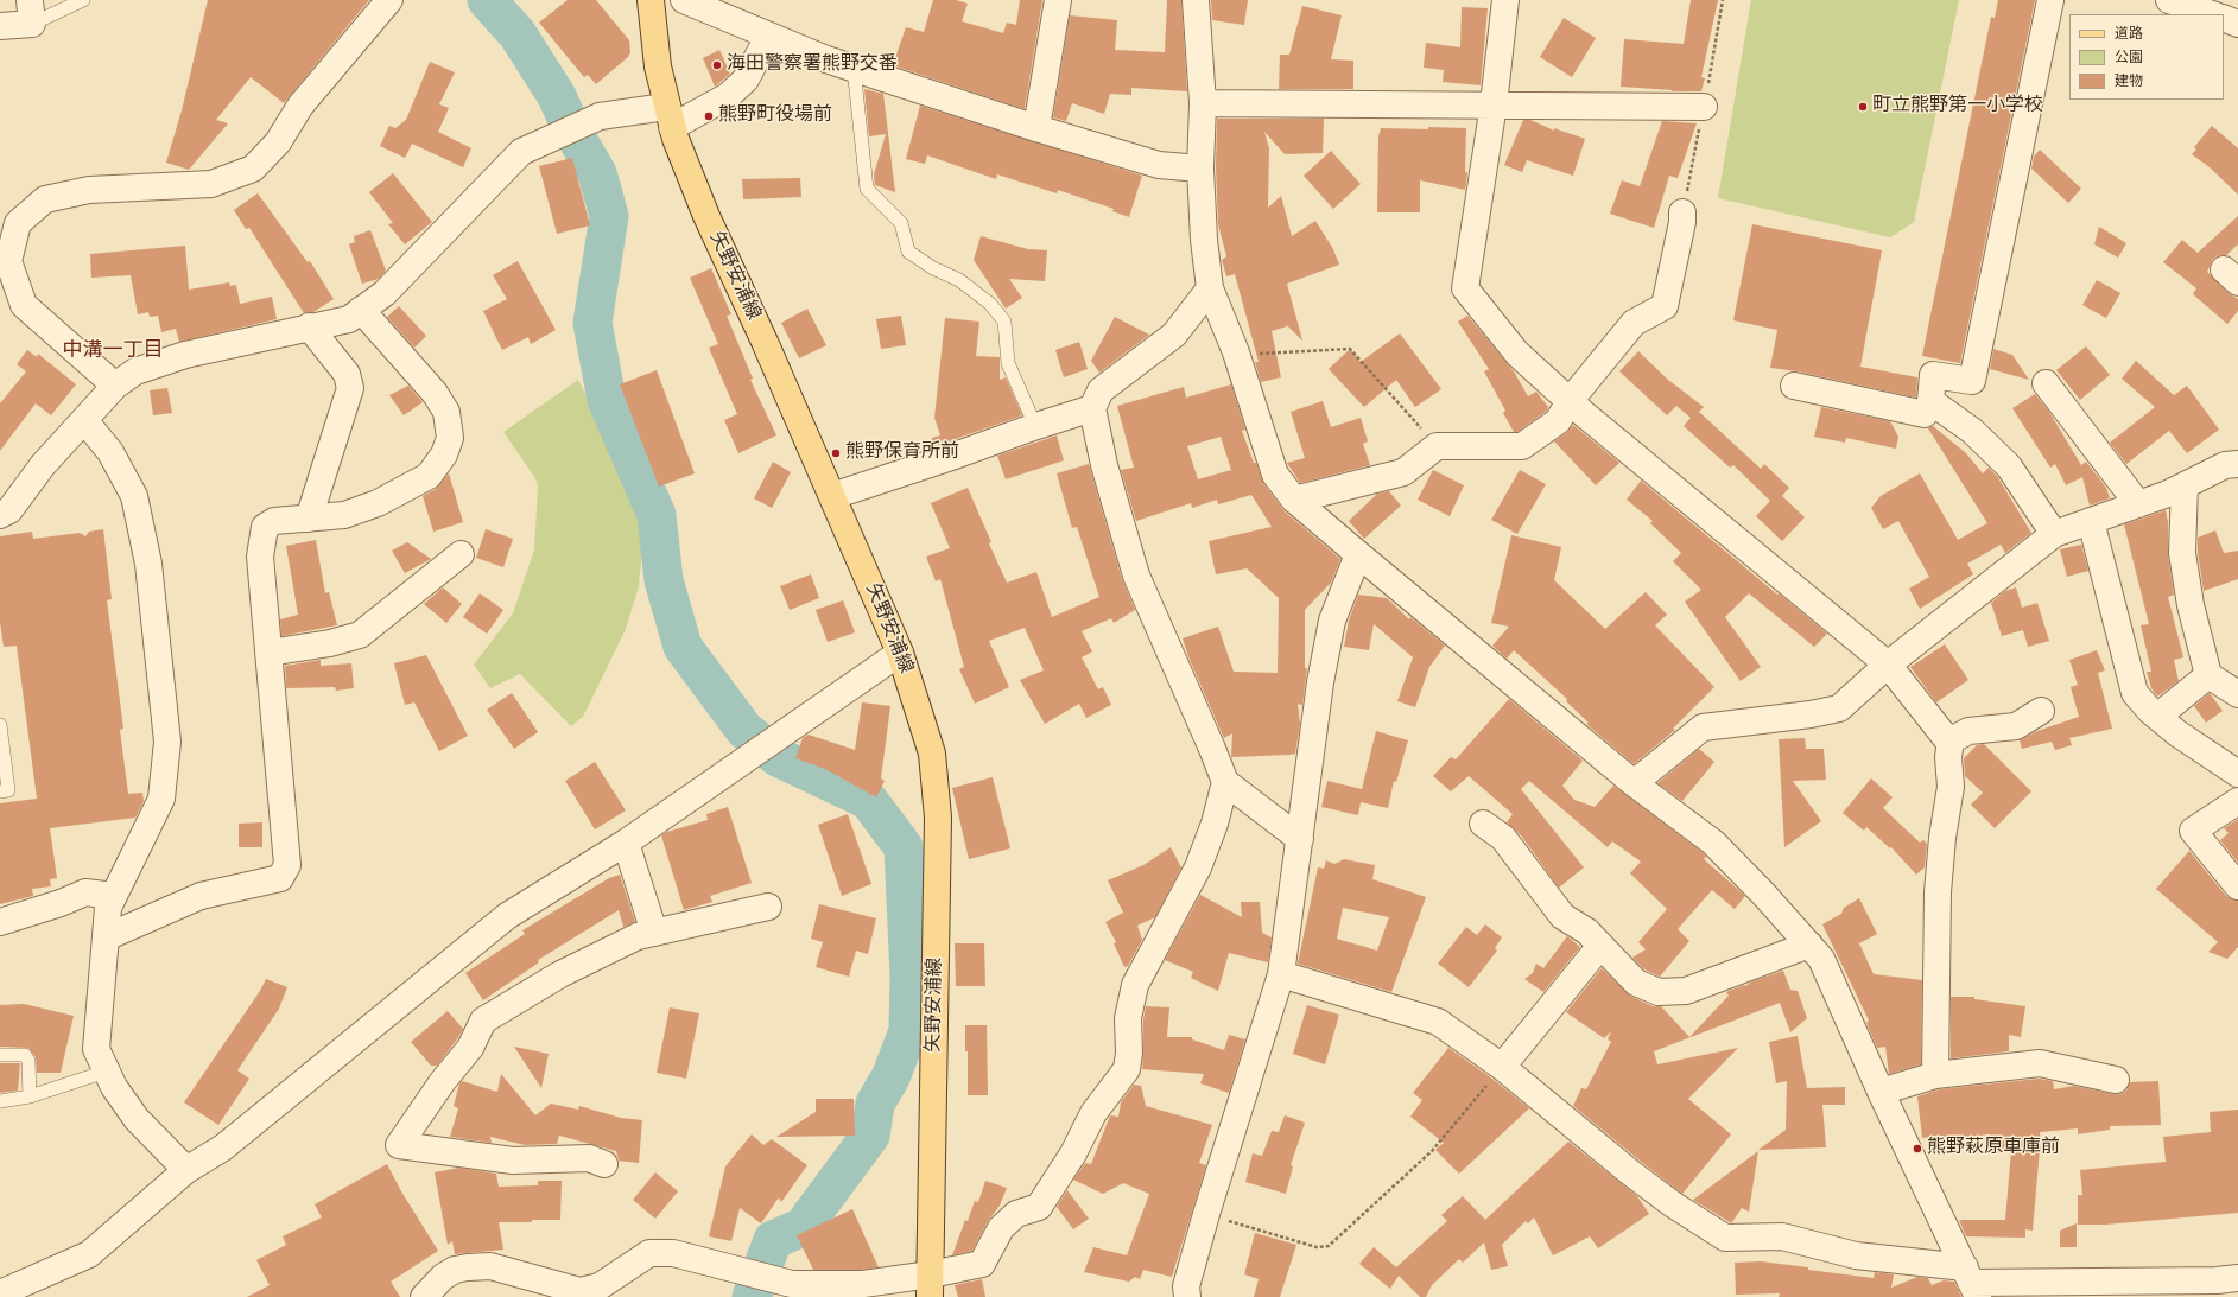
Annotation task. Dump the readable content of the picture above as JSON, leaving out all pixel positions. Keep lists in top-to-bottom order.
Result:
{
  "streets": {
    "main road": ["矢野安浦線"]
  },
  "districts": ["中溝一丁目"],
  "places": [
    "海田警察署熊野交番",
    "町立熊野第一小学校",
    "熊野町役場前",
    "熊野保育所前",
    "熊野萩原車庫前"
  ],
  "legend": ["道路", "公園", "建物"]
}
